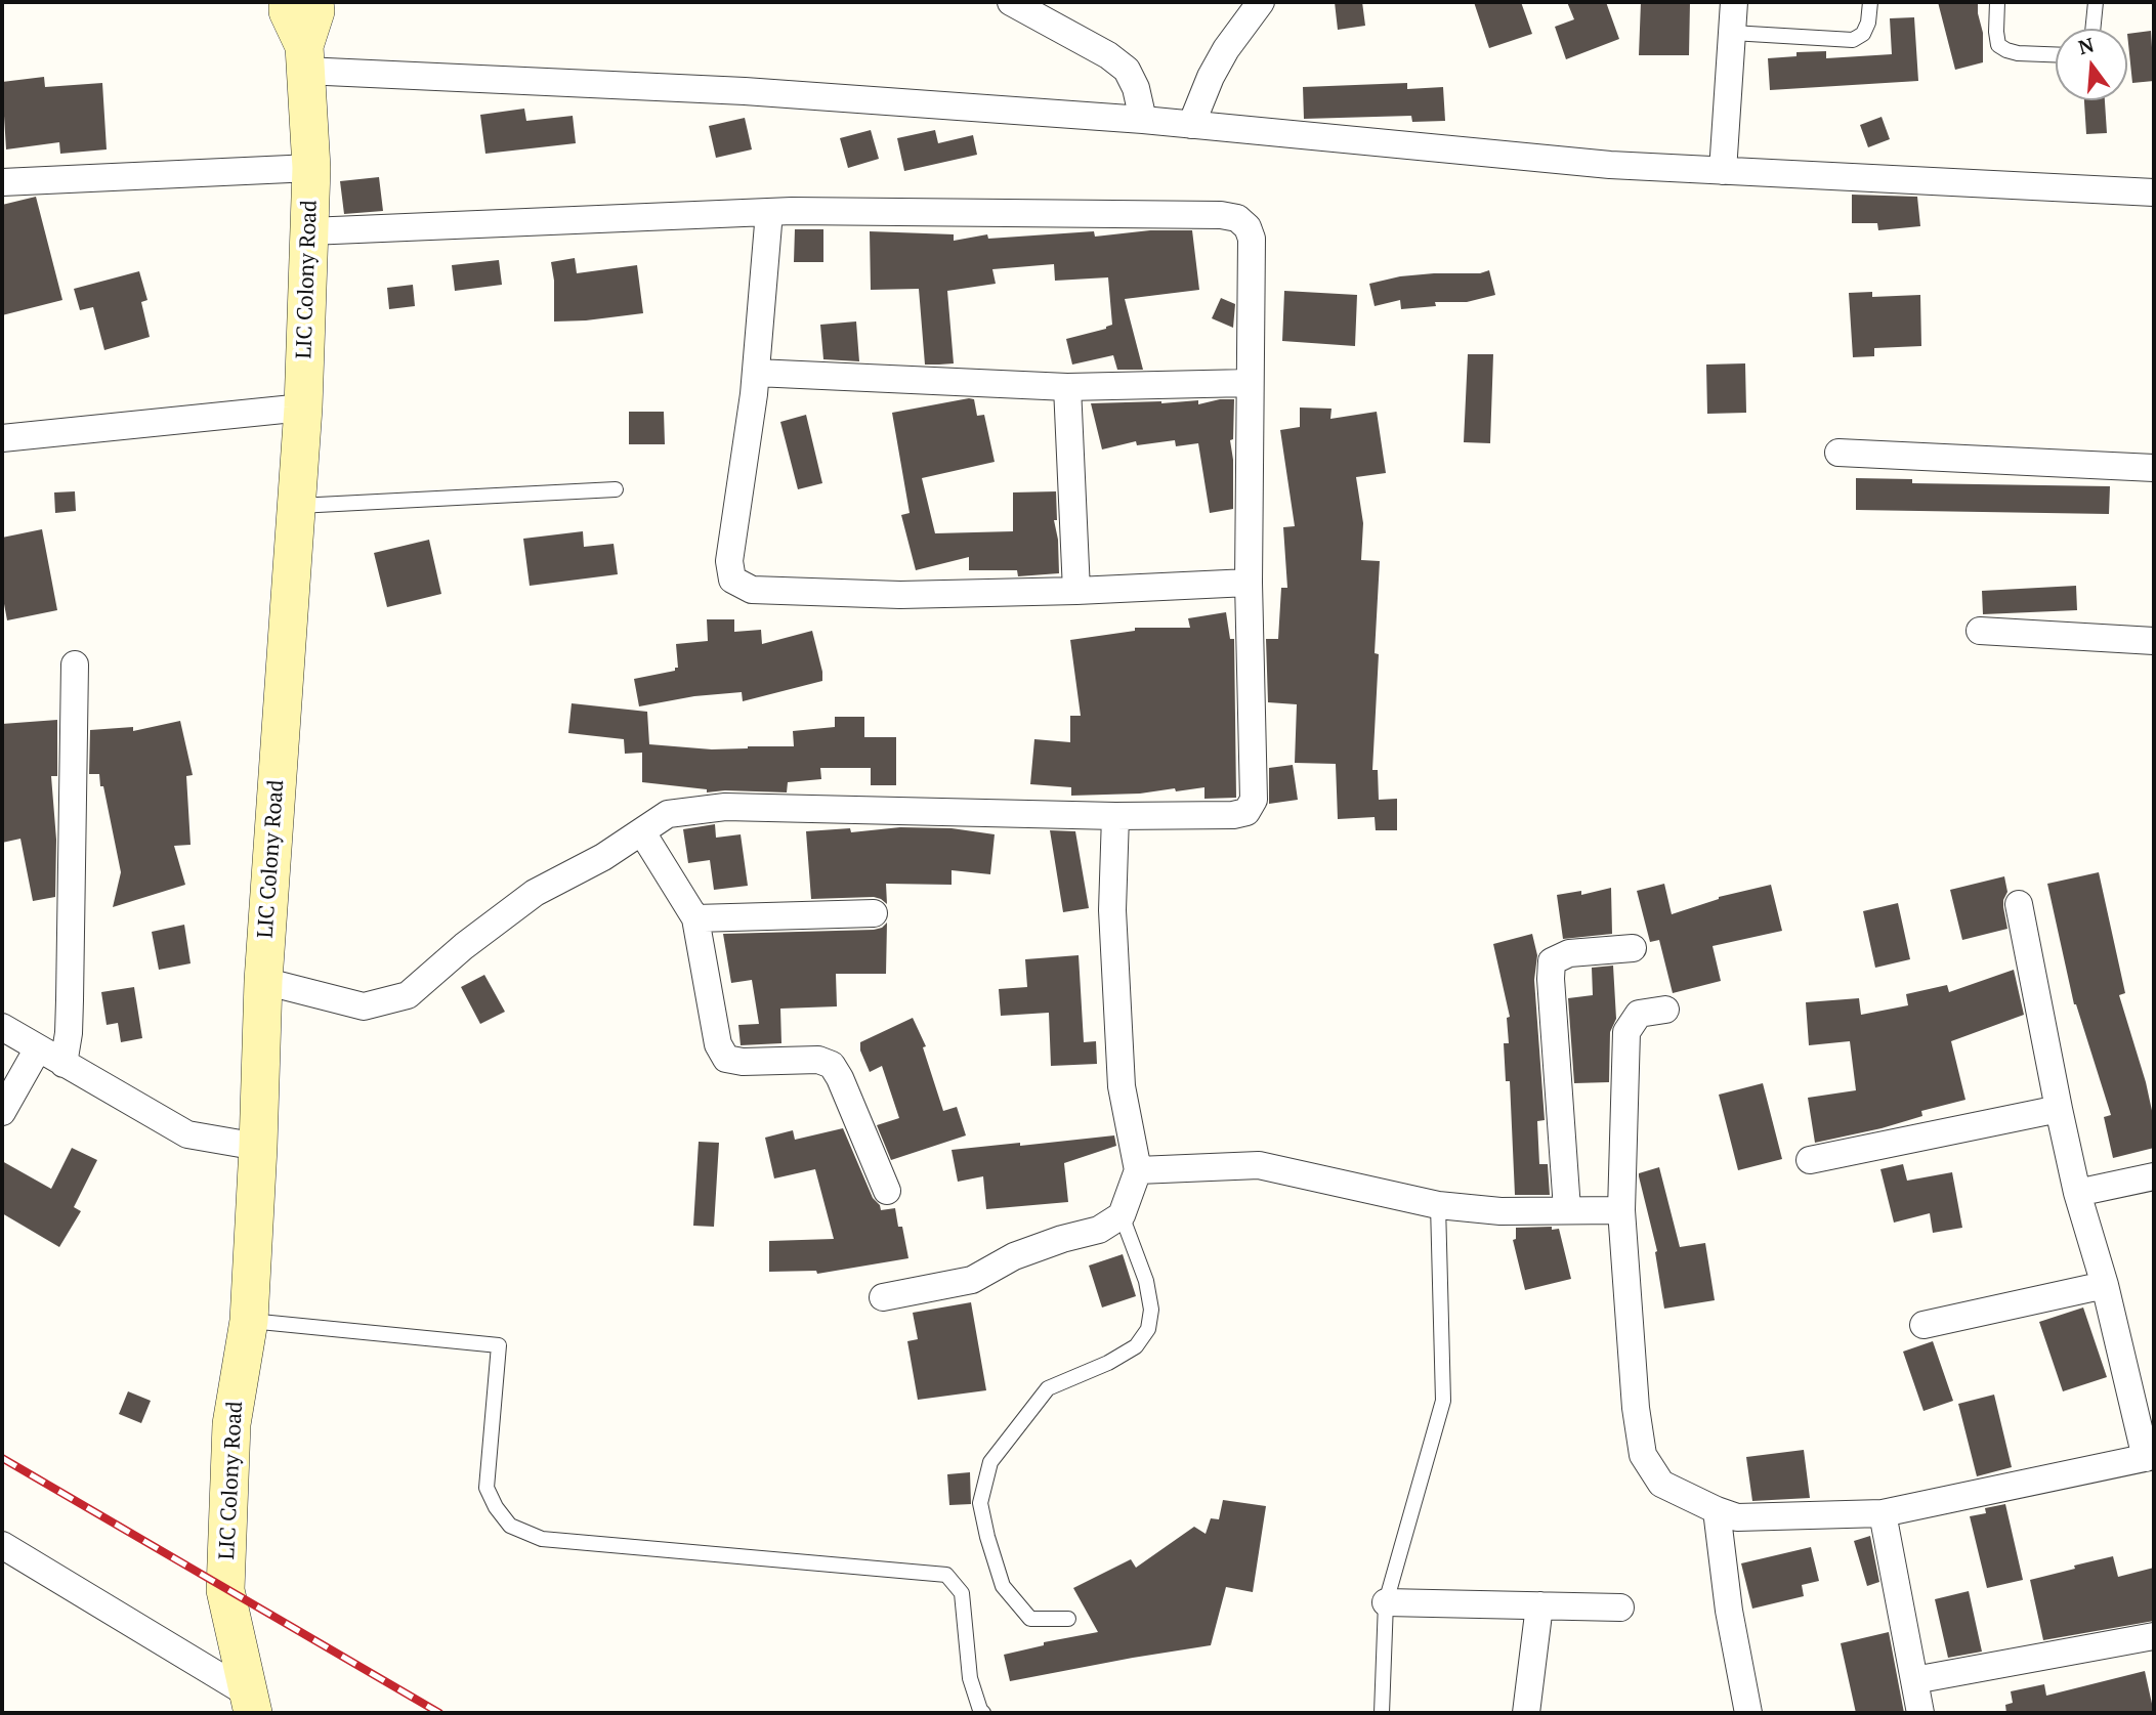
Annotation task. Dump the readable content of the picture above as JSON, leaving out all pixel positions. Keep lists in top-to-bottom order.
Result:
{
  "streets": {
    "main road": ["LIC Colony Road"]
  },
  "north": "top"
}
